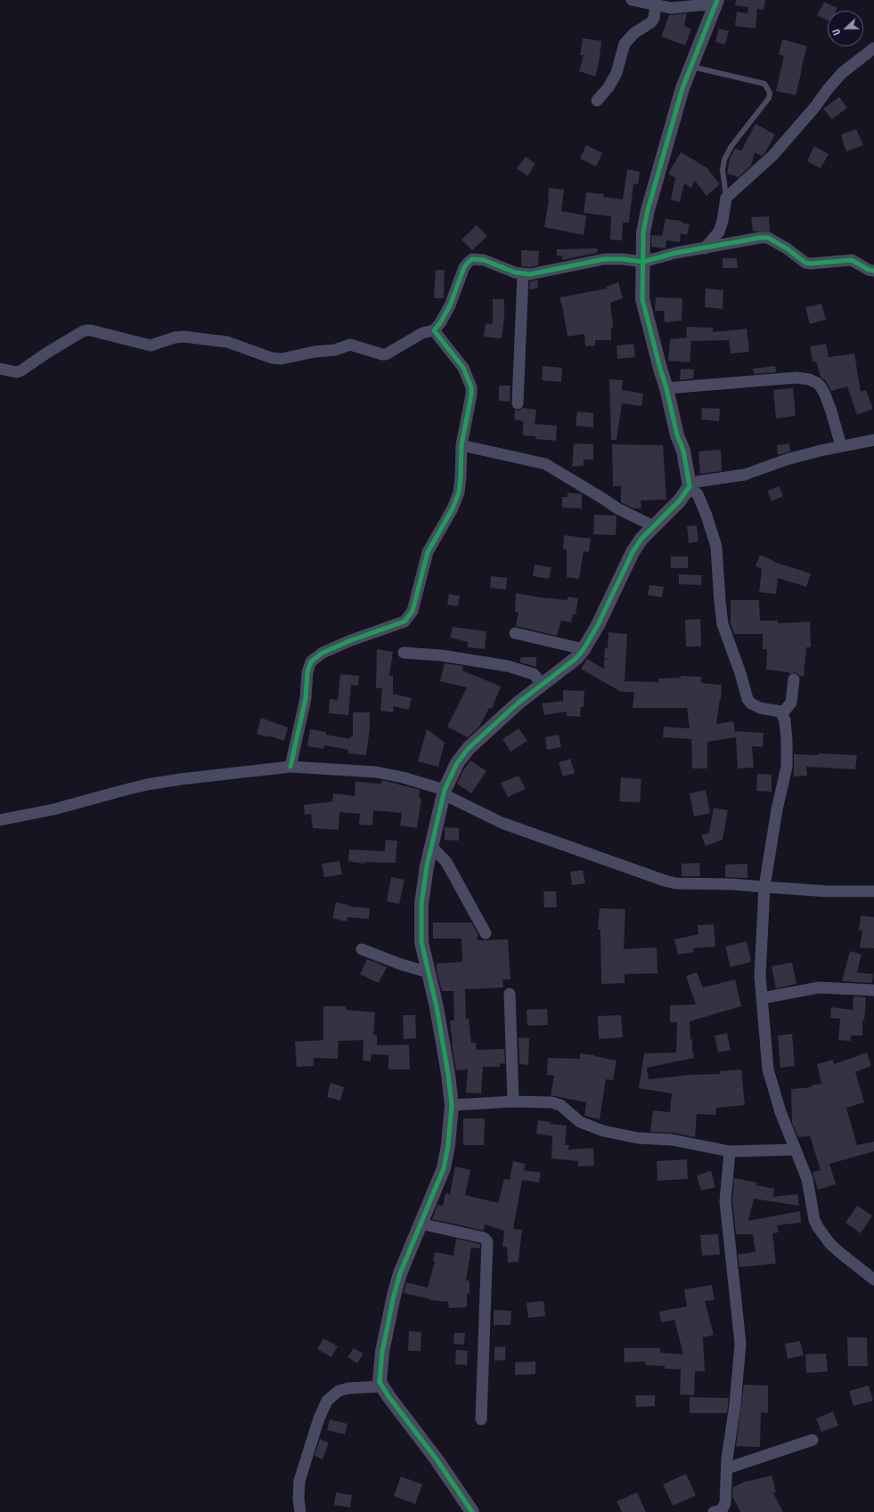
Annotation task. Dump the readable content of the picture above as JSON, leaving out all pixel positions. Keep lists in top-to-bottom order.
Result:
{
  "north": "left"
}
